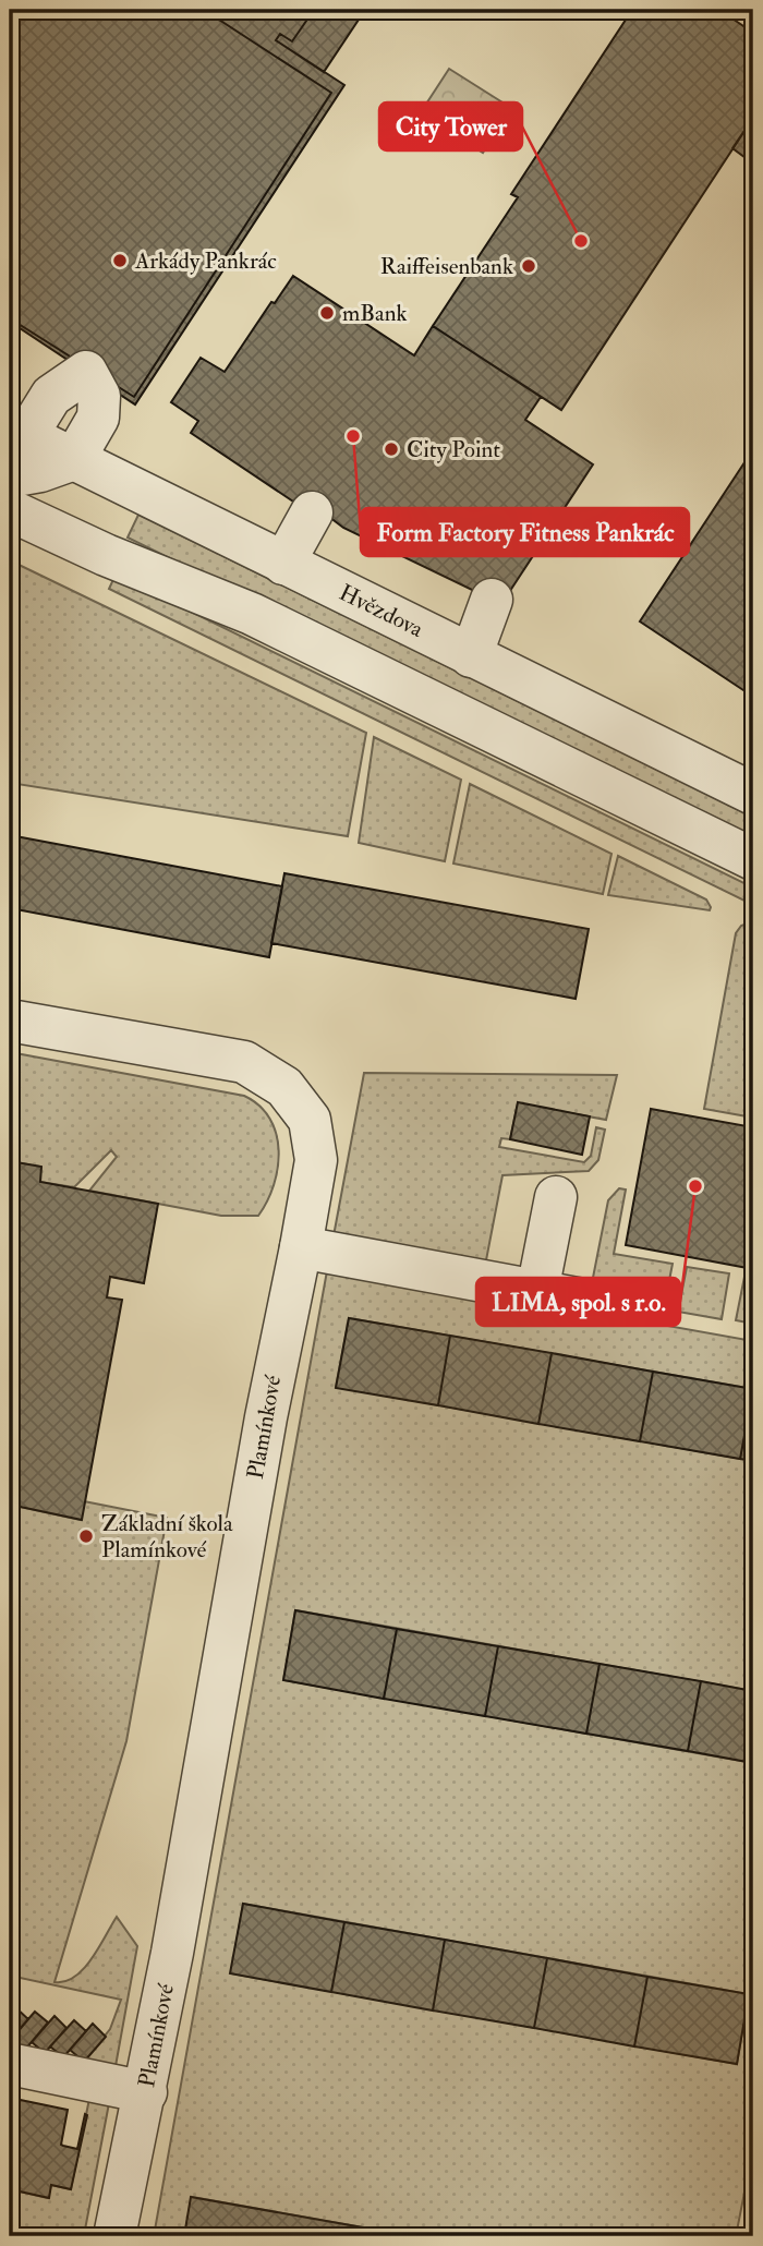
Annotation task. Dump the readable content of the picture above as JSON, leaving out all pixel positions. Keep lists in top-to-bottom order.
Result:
{
  "streets": {
    "street": ["Hvězdova", "Plamínkové"]
  },
  "places": [
    "City Tower",
    "Arkády Pankrác",
    "Raiffeisenbank",
    "mBank",
    "Form Factory Fitness Pankrác",
    "City Point",
    "LIMA, spol. s r.o.",
    "Základní škola Plamínkové"
  ]
}
